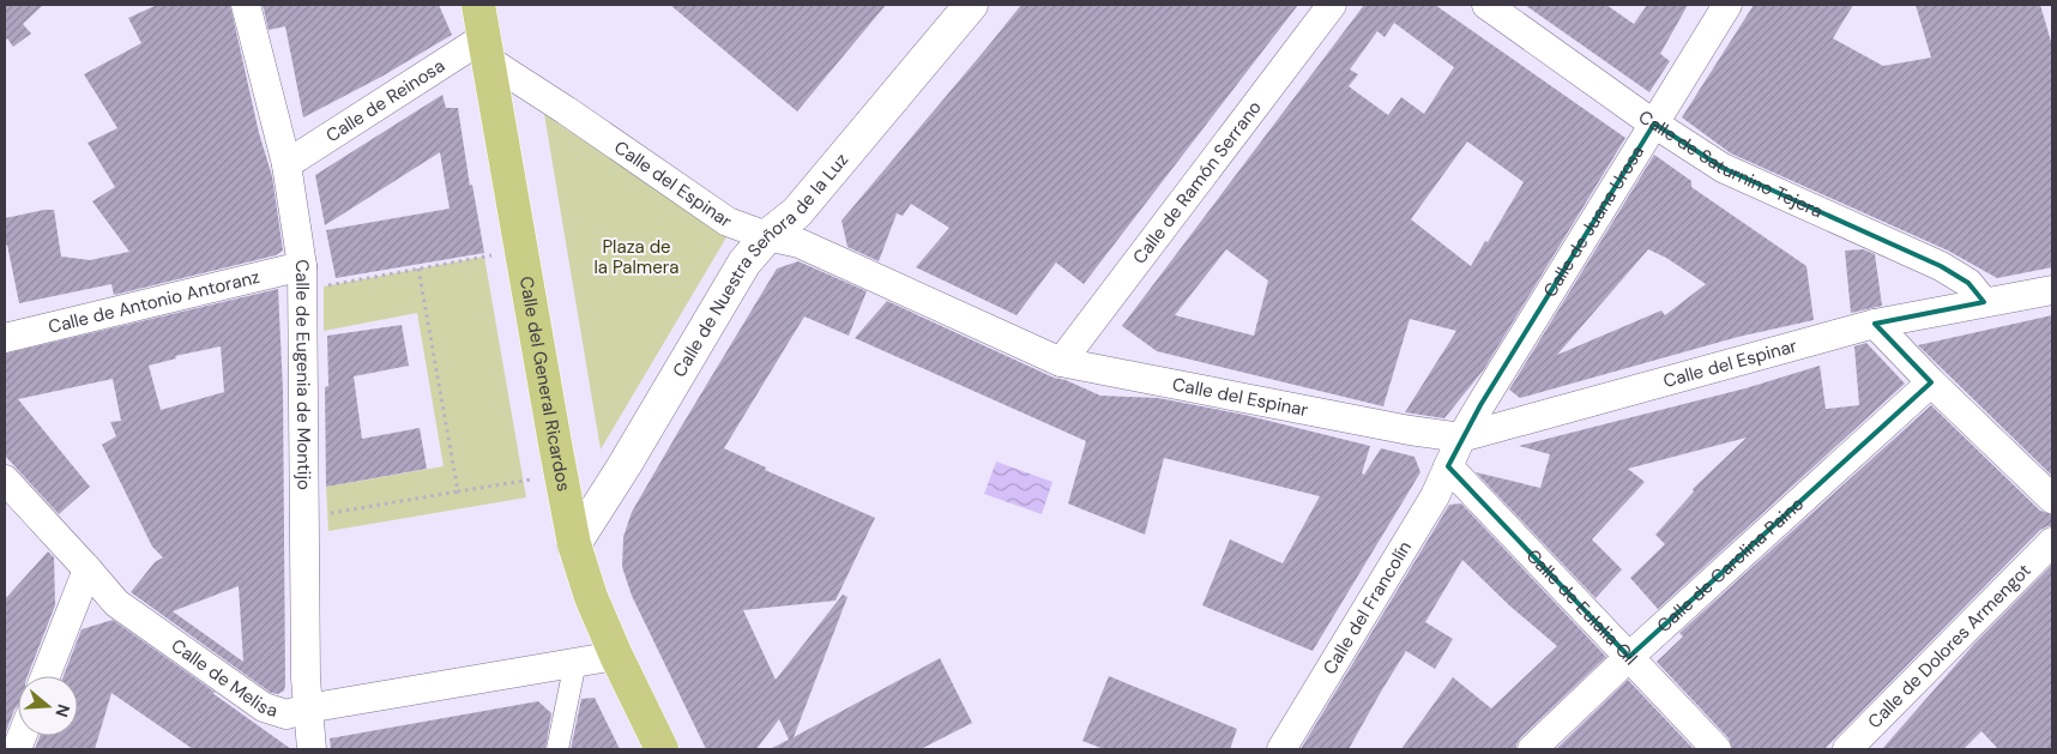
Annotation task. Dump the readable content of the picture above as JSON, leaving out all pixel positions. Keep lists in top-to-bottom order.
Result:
{
  "streets": {
    "main road": ["Calle del General Ricardos"],
    "street": [
      "Calle de Reinosa",
      "Calle de Saturnino Tejera",
      "Calle del Espinar",
      "Calle de Ramón Serrano",
      "Calle de Juana Urosa",
      "Calle de Nuestra Señora de la Luz",
      "Calle de Antonio Antoranz",
      "Calle de Eugenia de Montijo",
      "Calle de Carolina Paino",
      "Calle de Eulalia Gil",
      "Calle del Francolín",
      "Calle de Dolores Armengot",
      "Calle de Melisa"
    ]
  },
  "crossings": [
    ["Calle de Reinosa", "Calle del Espinar"],
    ["Calle de Reinosa", "Calle de Eugenia de Montijo"],
    ["Calle de Reinosa", "Calle del General Ricardos"],
    ["Calle de Saturnino Tejera", "Calle del Espinar"],
    ["Calle de Saturnino Tejera", "Calle de Juana Urosa"],
    ["Calle del Espinar", "Calle de Ramón Serrano"],
    ["Calle del Espinar", "Calle de Juana Urosa"],
    ["Calle del Espinar", "Calle de Nuestra Señora de la Luz"],
    ["Calle del Espinar", "Calle del General Ricardos"],
    ["Calle de Juana Urosa", "Calle de Eulalia Gil"],
    ["Calle de Juana Urosa", "Calle del Francolín"],
    ["Calle de Nuestra Señora de la Luz", "Calle del General Ricardos"],
    ["Calle de Antonio Antoranz", "Calle de Eugenia de Montijo"],
    ["Calle de Eugenia de Montijo", "Calle de Melisa"],
    ["Calle del General Ricardos", "Calle de Melisa"],
    ["Calle de Carolina Paino", "Calle de Eulalia Gil"],
    ["Calle de Eulalia Gil", "Calle del Francolín"]
  ],
  "parks": ["Plaza de la Palmera"],
  "north": "right"
}
